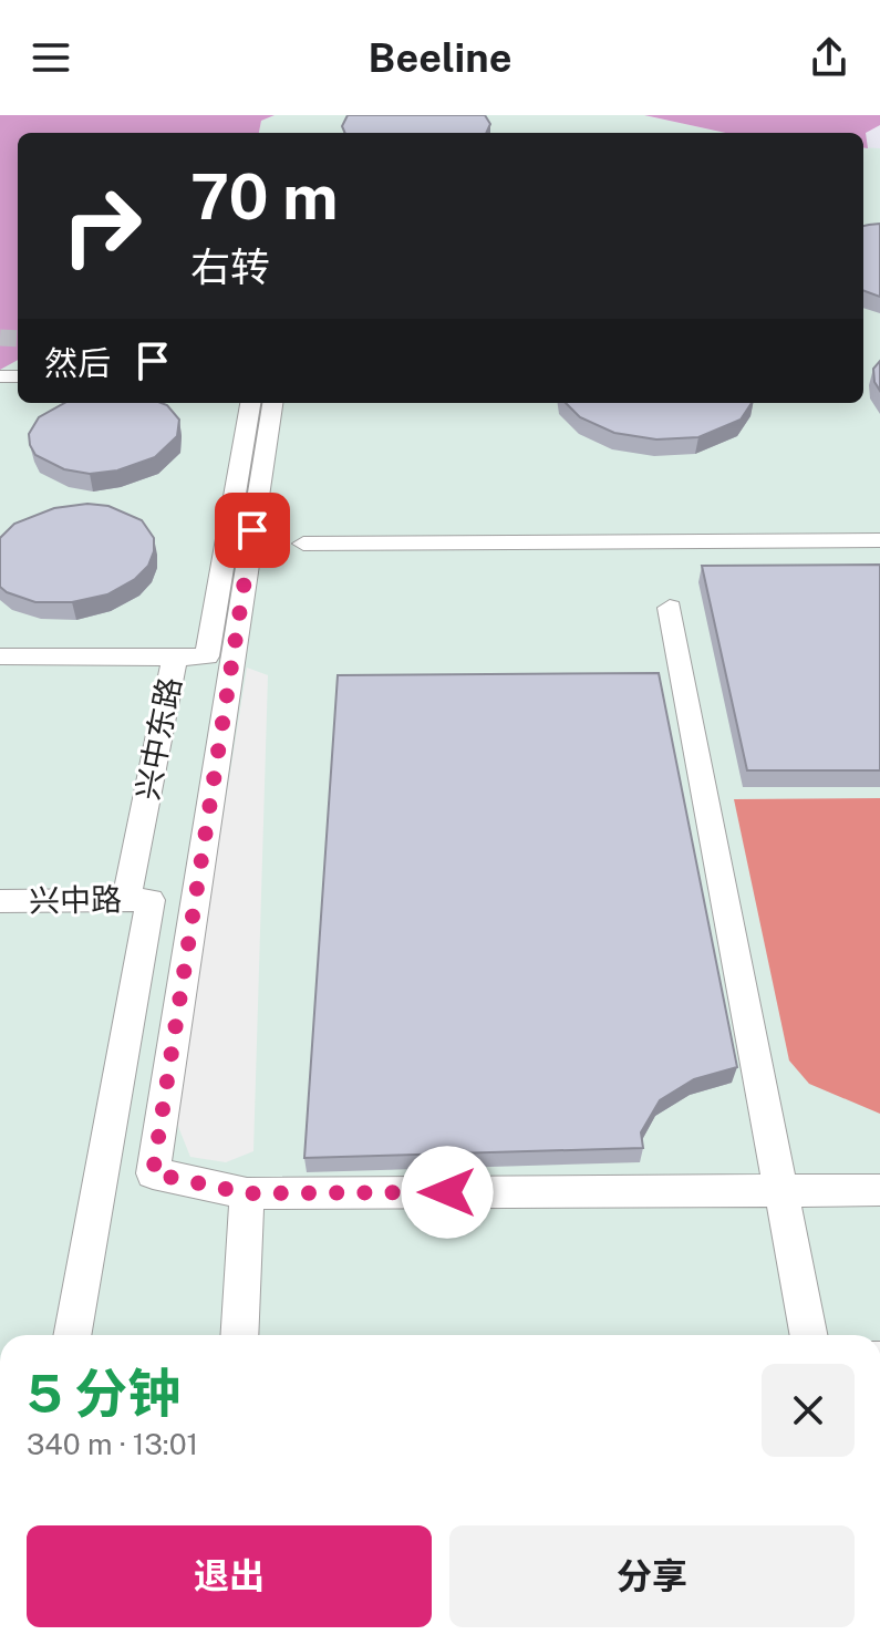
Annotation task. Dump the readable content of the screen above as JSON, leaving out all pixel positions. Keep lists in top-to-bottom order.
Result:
{
  "streets": {
    "lane": ["兴中东路", "兴中路"]
  },
  "crossings": [
    ["兴中东路", "兴中路"]
  ],
  "page": {
    "header": "Beeline",
    "turn": ["70 m", "右转"],
    "then": "然后",
    "heading": ["5 分钟", "340 m · 13:01"],
    "buttons": ["退出", "分享"]
  }
}
